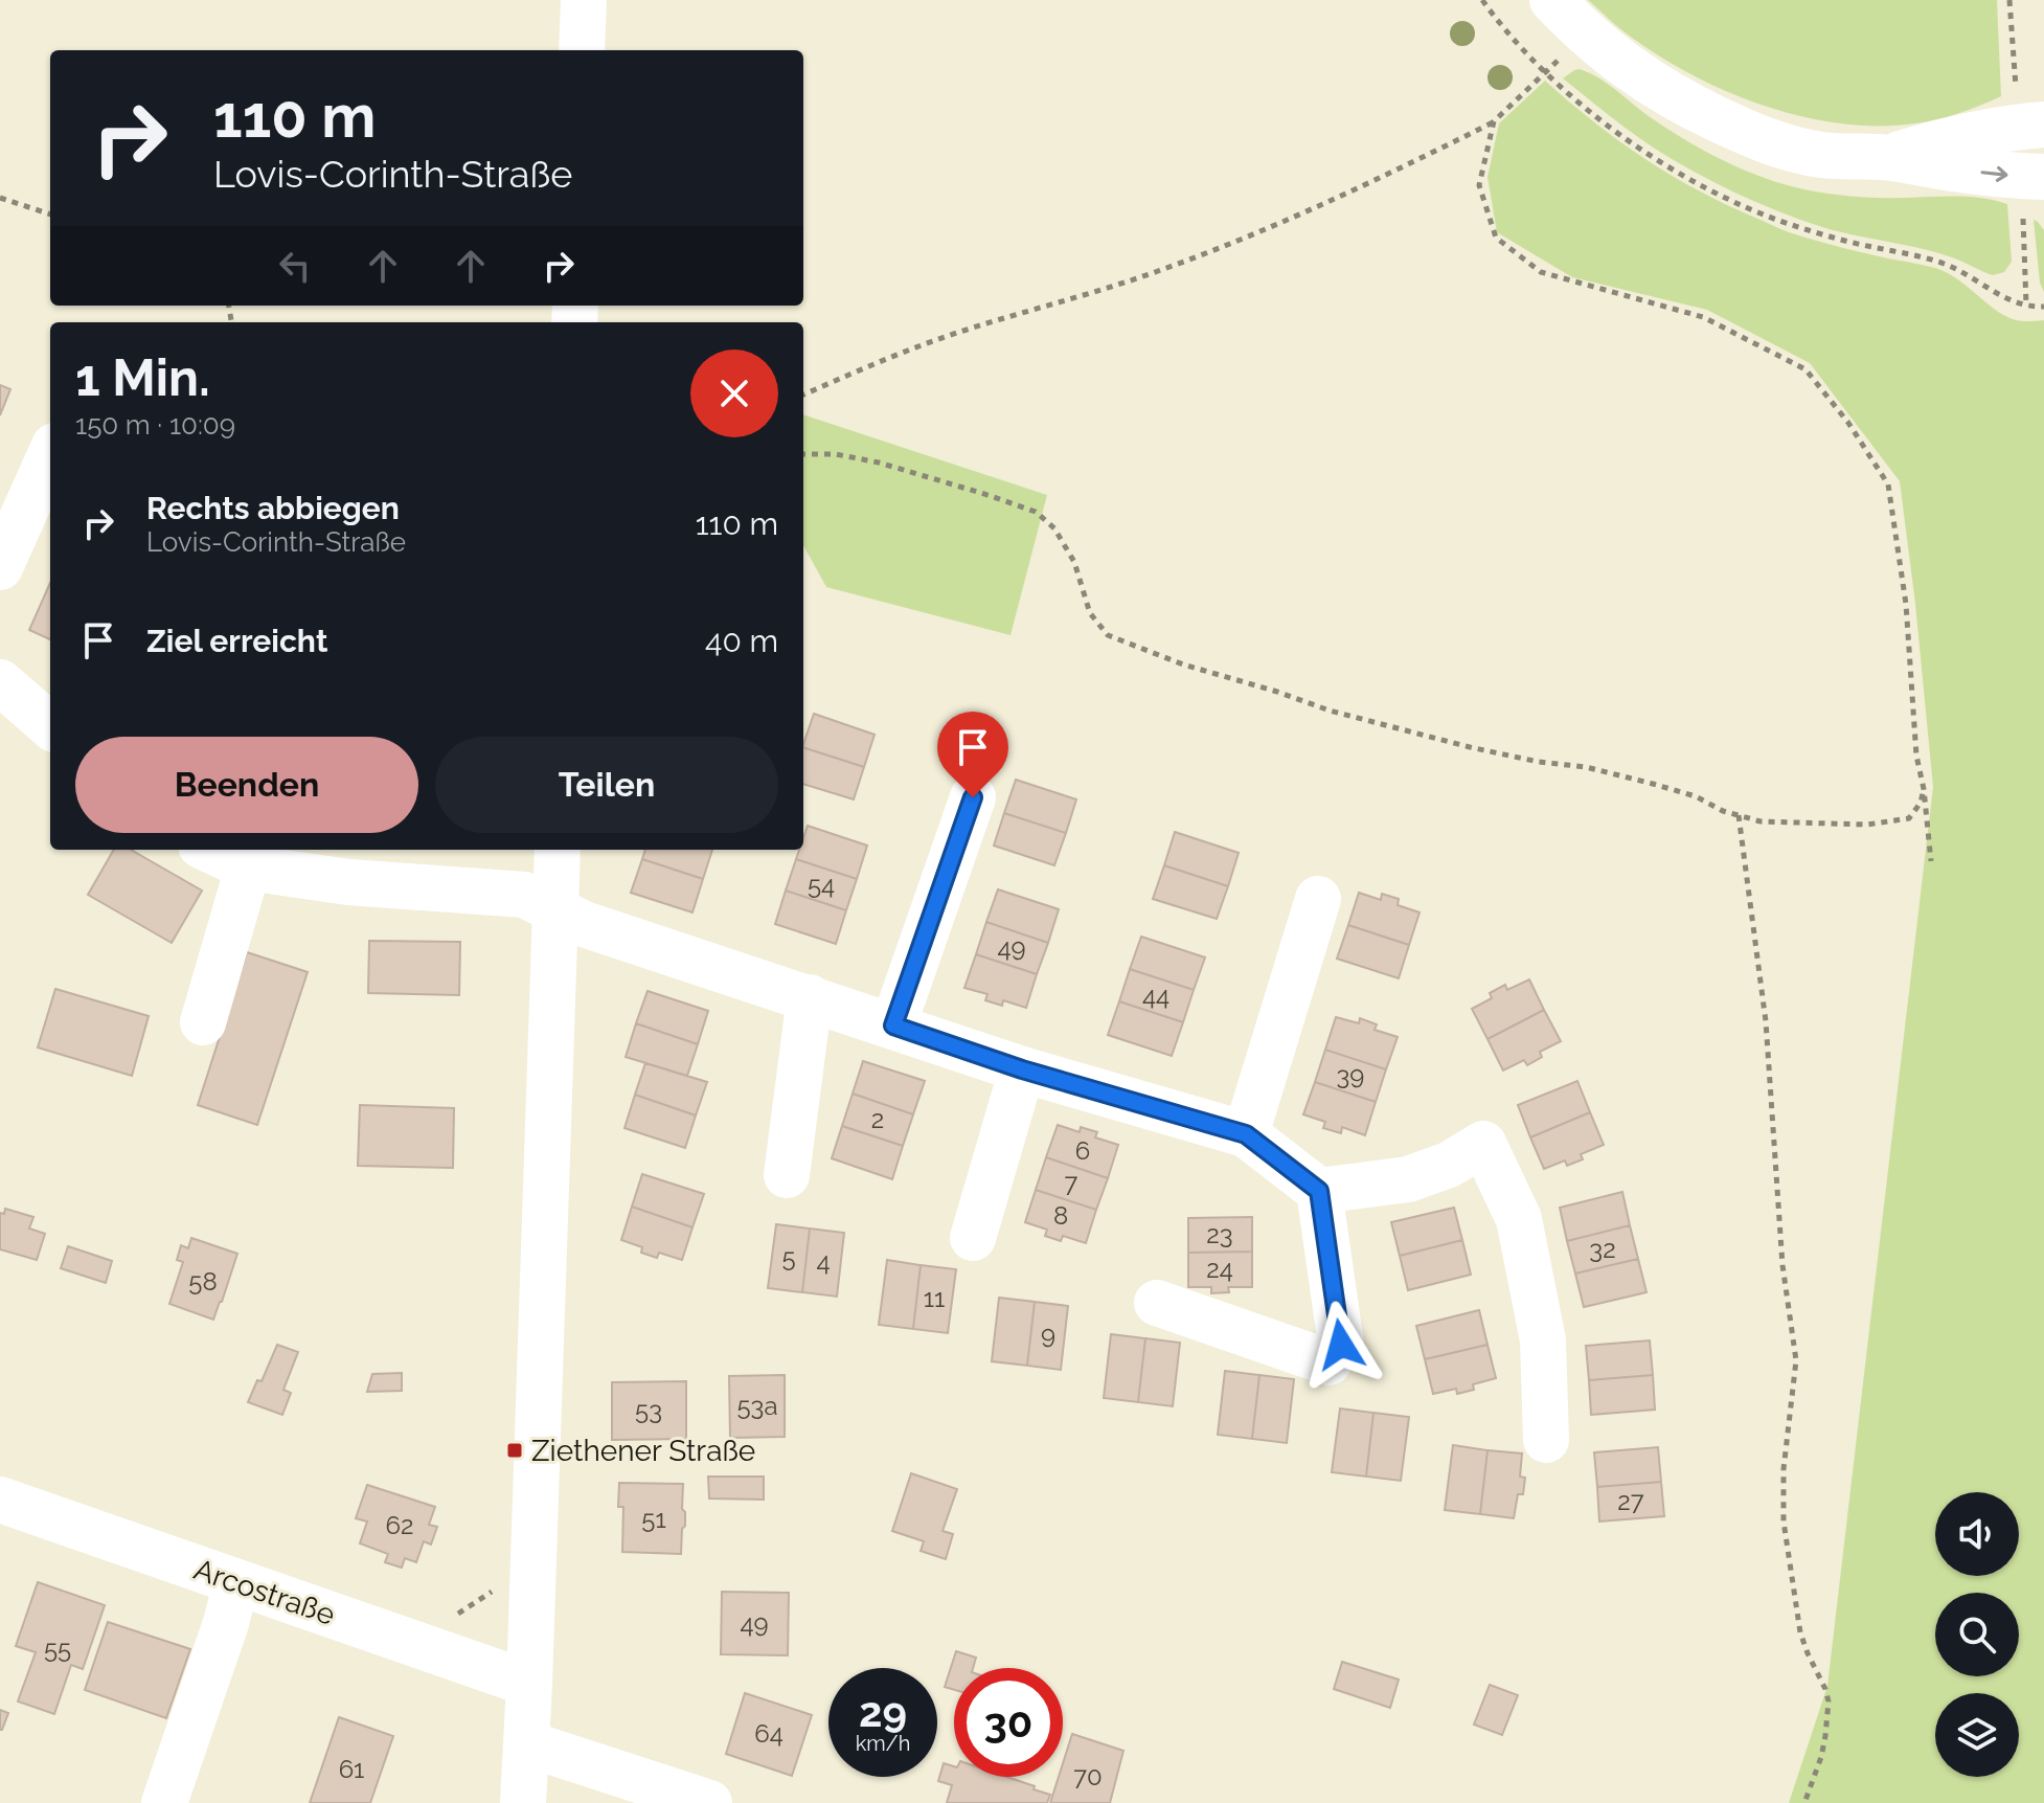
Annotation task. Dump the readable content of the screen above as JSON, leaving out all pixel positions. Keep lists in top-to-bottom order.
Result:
{
  "streets": {
    "street": ["Arcostraße"]
  },
  "places": {
    "transit": ["Ziethener Straße"]
  },
  "house_numbers": [
    "54",
    "49",
    "44",
    "39",
    "2",
    "6",
    "7",
    "8",
    "23",
    "32",
    "5",
    "4",
    "24",
    "58",
    "11",
    "9",
    "53a",
    "53",
    "27",
    "51",
    "62",
    "49",
    "55",
    "64",
    "61",
    "70"
  ],
  "page": {
    "turn": ["110 m", "Lovis-Corinth-Straße"],
    "heading": ["1 Min.", "150 m · 10:09"],
    "list": [
      {
        "name": "Rechts abbiegen",
        "note": "Lovis-Corinth-Straße",
        "value": "110 m"
      },
      {
        "name": "Ziel erreicht",
        "value": "40 m"
      }
    ],
    "buttons": ["Beenden", "Teilen"],
    "speed": "29 km/h",
    "limit": "30"
  }
}
